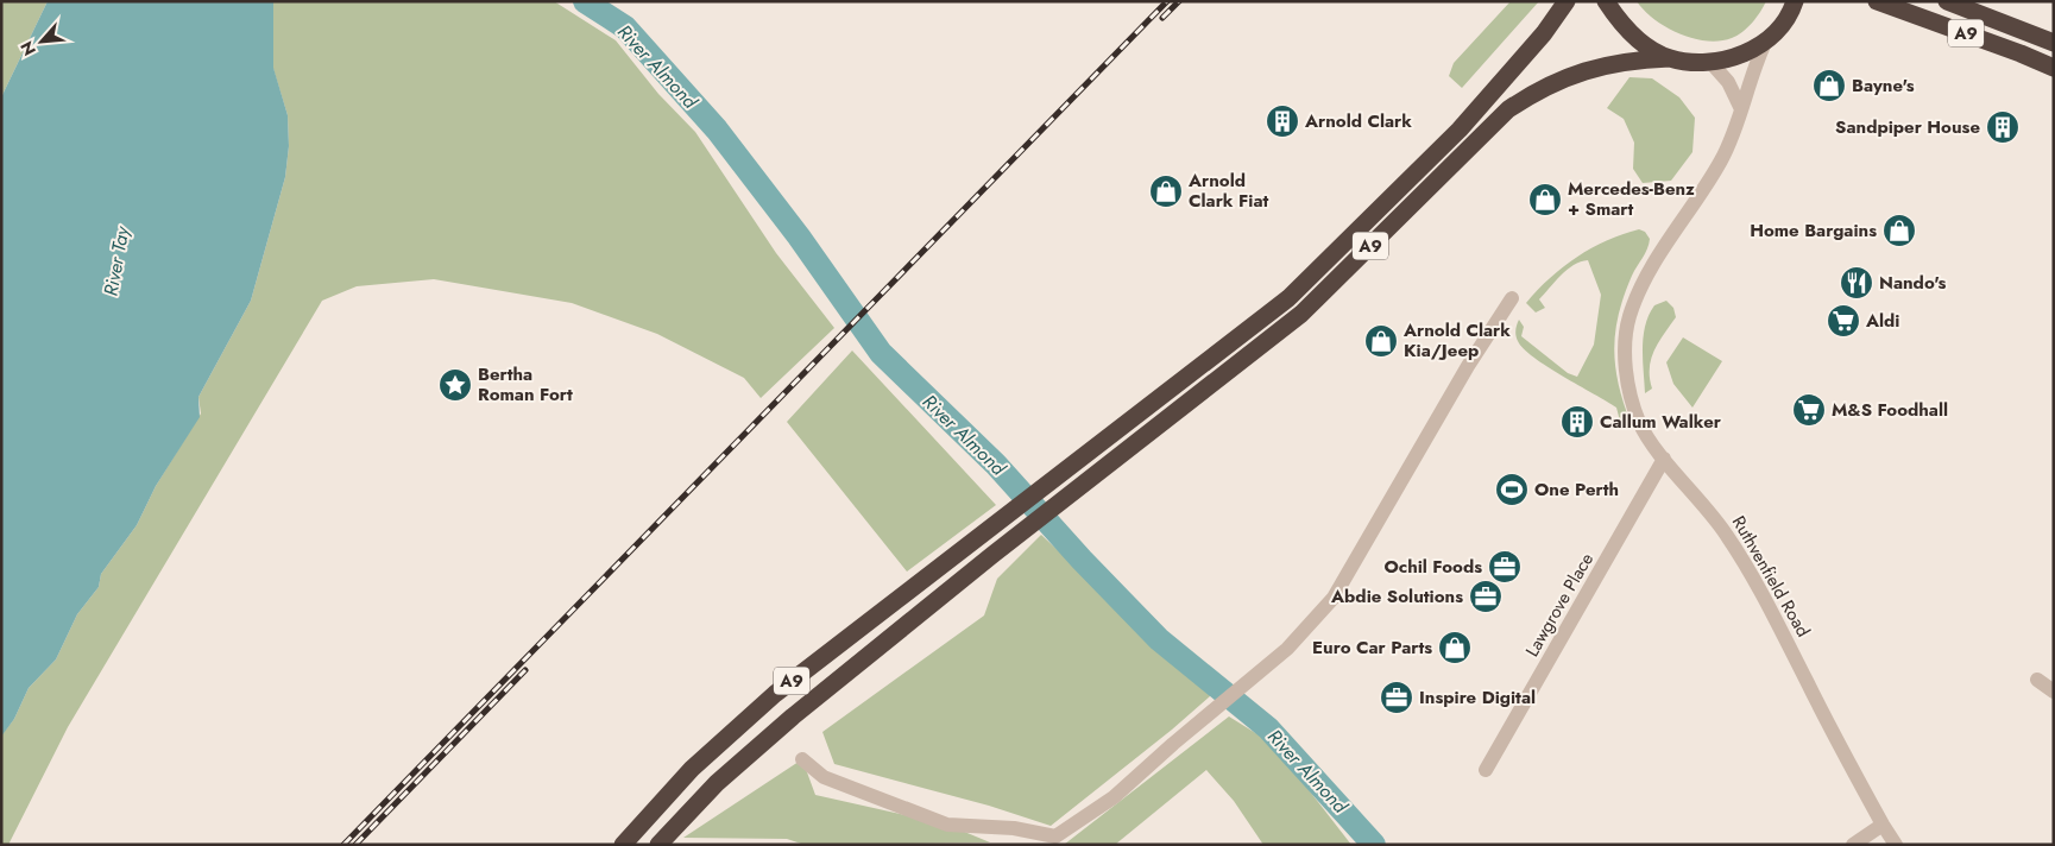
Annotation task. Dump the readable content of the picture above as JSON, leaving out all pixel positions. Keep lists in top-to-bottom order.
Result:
{
  "streets": {
    "highway": ["A9"],
    "street": ["Ruthvenfield Road", "Lawgrove Place"]
  },
  "crossings": [
    ["Ruthvenfield Road", "Lawgrove Place"]
  ],
  "water": ["River Almond", "River Tay"],
  "places": {
    "shop": [
      "Bayne's",
      "Arnold Clark Fiat",
      "Mercedes-Benz + Smart",
      "Home Bargains",
      "Arnold Clark Kia/Jeep",
      "Euro Car Parts"
    ],
    "building": ["Arnold Clark", "Sandpiper House", "Callum Walker"],
    "restaurant": ["Nando's"],
    "supermarket": ["Aldi", "M&S Foodhall"],
    "place": ["Bertha Roman Fort"],
    "sports": ["One Perth"],
    "office": ["Ochil Foods", "Abdie Solutions", "Inspire Digital"]
  },
  "north": "bottom left"
}
